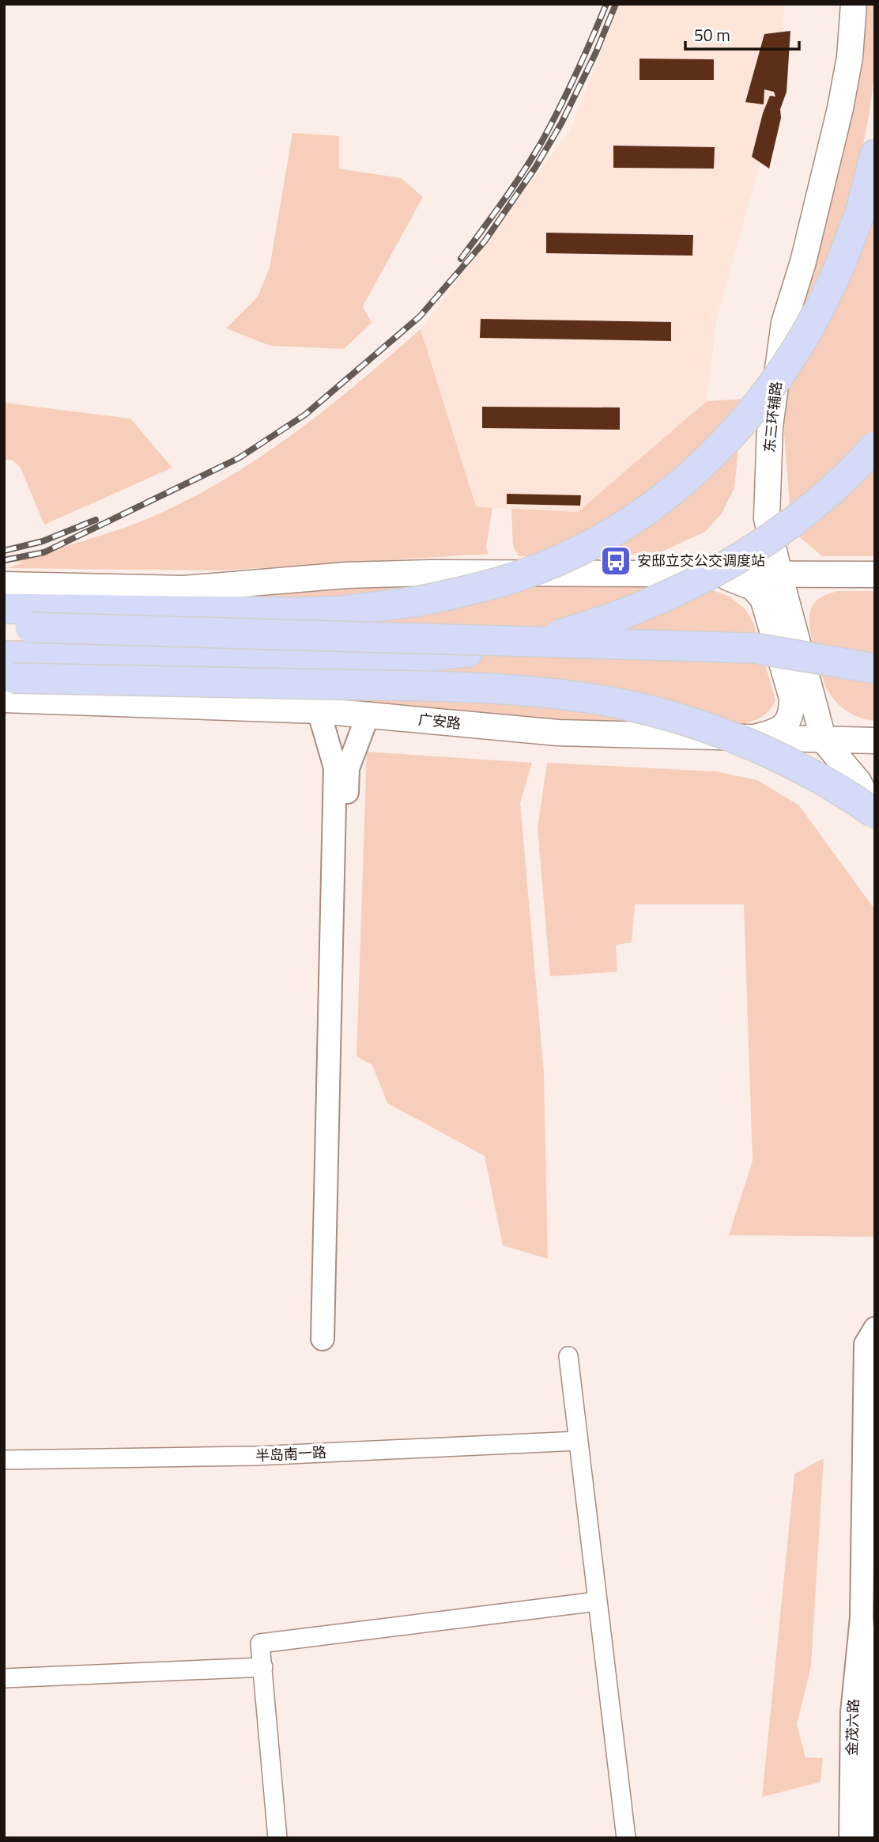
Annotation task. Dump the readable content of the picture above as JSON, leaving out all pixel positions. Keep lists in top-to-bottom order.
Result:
{
  "streets": {
    "main road": ["东三环辅路", "广安路"],
    "street": ["半岛南一路", "金茂六路"]
  },
  "crossings": [
    ["东三环辅路", "广安路"]
  ],
  "places": {
    "bus stop": ["安邸立交公交调度站"]
  },
  "scale_bar": "50 m"
}
